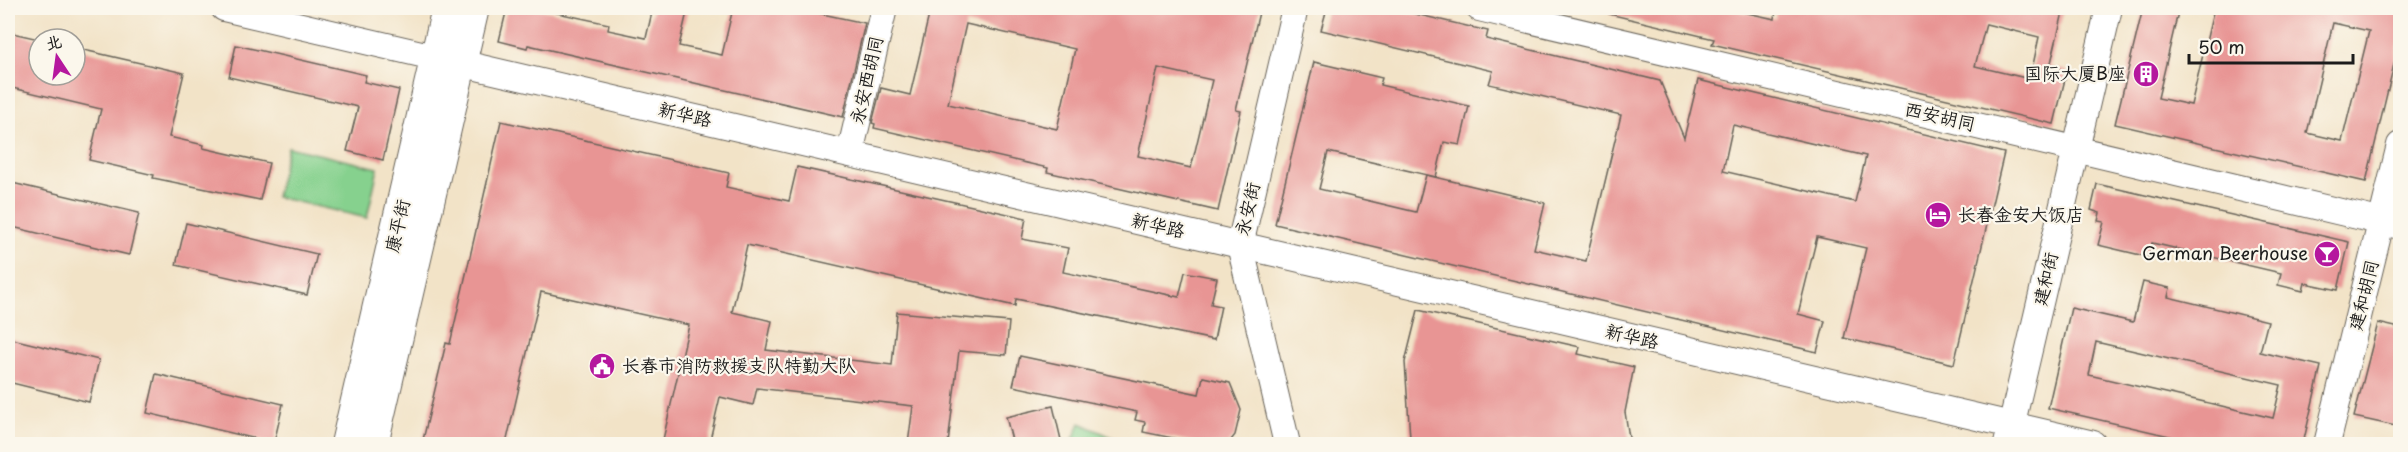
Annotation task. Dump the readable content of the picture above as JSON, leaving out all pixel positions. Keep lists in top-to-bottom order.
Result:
{
  "streets": {
    "main road": ["康平街"],
    "street": [
      "永安西胡同",
      "新华路",
      "西安胡同",
      "永安街",
      "建和街",
      "建和胡同"
    ]
  },
  "crossings": [
    ["永安西胡同", "新华路"],
    ["新华路", "永安街"],
    ["新华路", "康平街"],
    ["新华路", "建和街"],
    ["西安胡同", "建和街"],
    ["西安胡同", "建和胡同"]
  ],
  "places": {
    "building": ["国际大厦B座"],
    "hotel": ["长春金安大饭店"],
    "bar": ["German Beerhouse"],
    "public building": ["长春市消防救援支队特勤大队"]
  },
  "scale_bar": "50 m",
  "north": "top"
}
